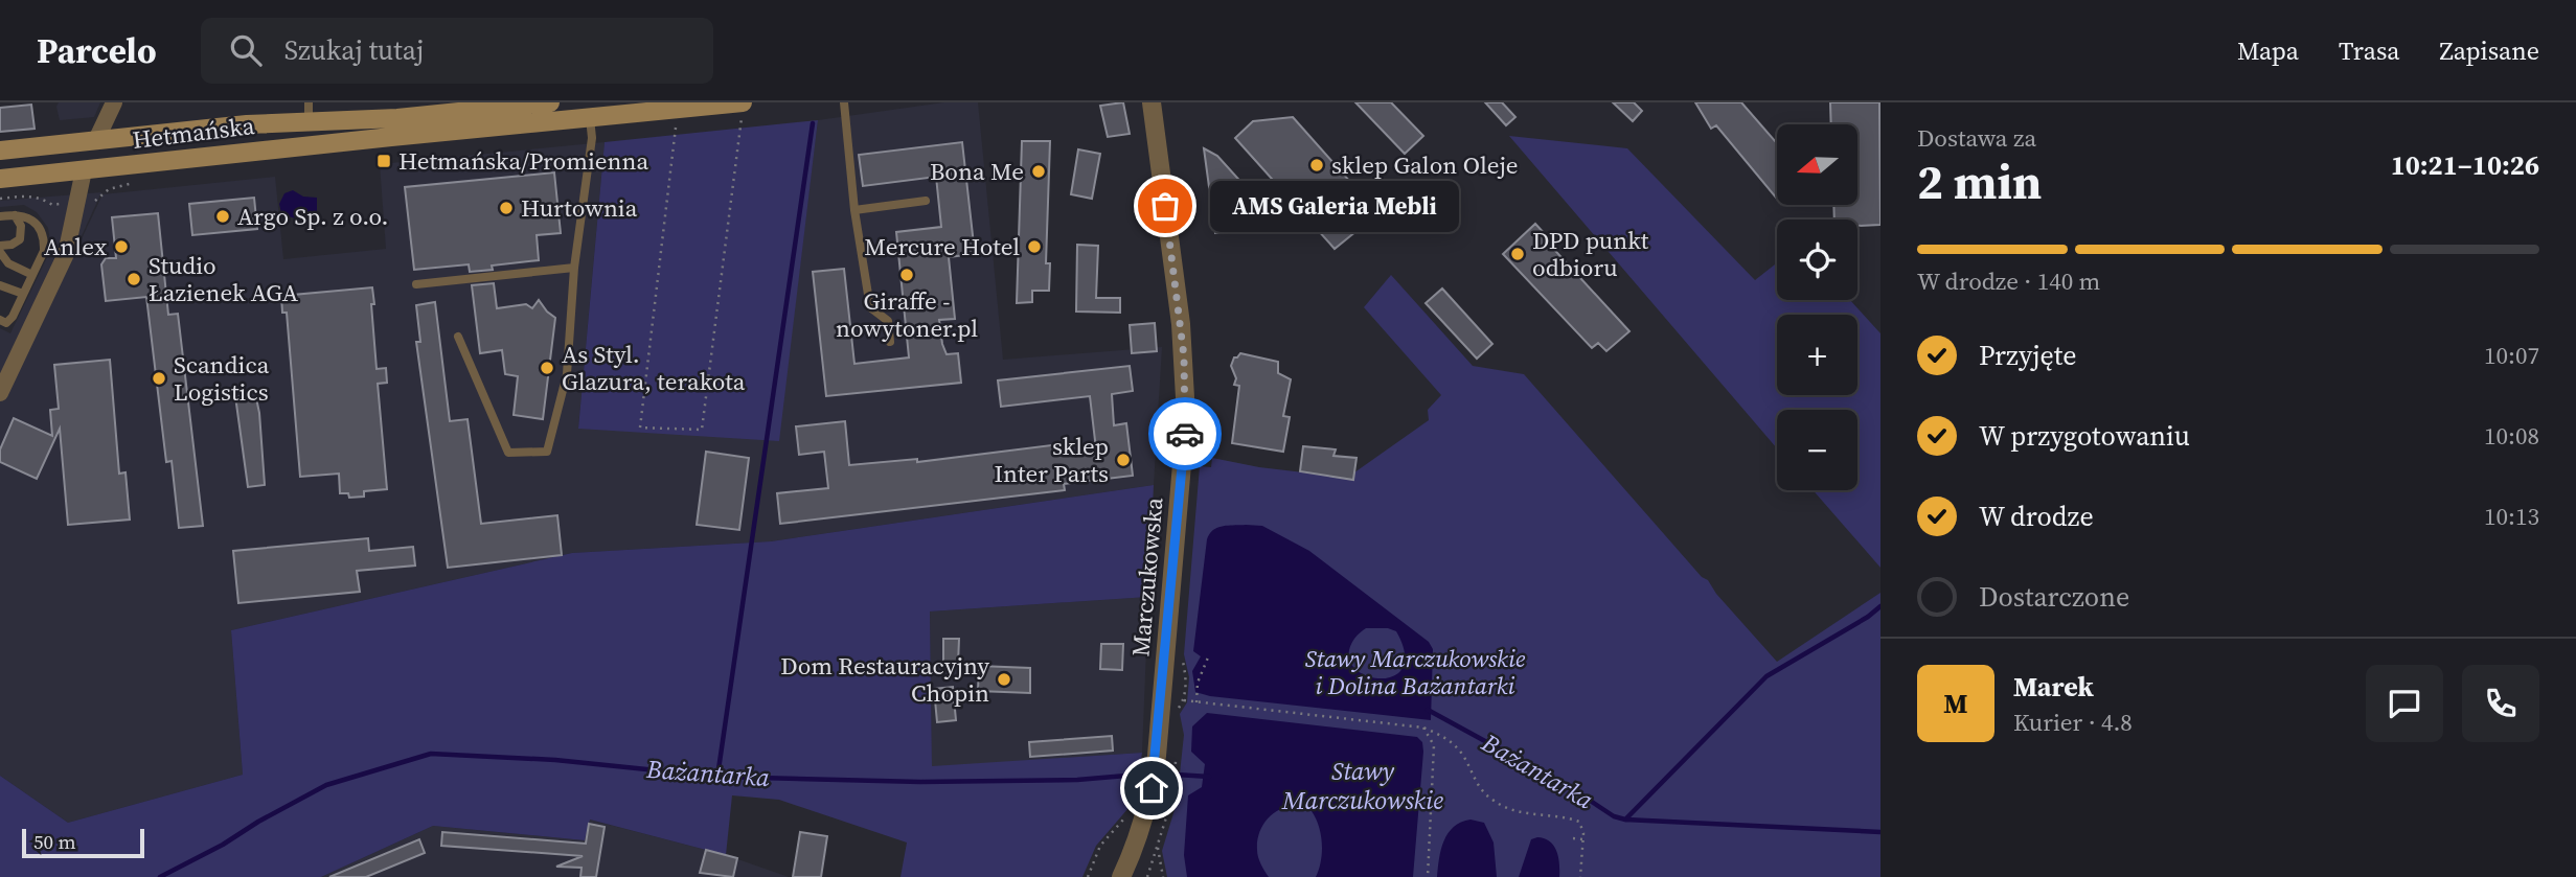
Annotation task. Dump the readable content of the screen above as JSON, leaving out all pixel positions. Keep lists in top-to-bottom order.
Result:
{
  "streets": {
    "main road": ["Hetmańska"],
    "street": ["Marczukowska"]
  },
  "water": ["Stawy Marczukowskie", "Bażantarka"],
  "parks": ["Stawy Marczukowskie i Dolina Bażantarki"],
  "places": {
    "transit": ["Hetmańska/Promienna"],
    "other": [
      "sklep Galon Oleje",
      "Bona Me",
      "AMS Galeria Mebli",
      "Hurtownia",
      "Argo Sp. z o.o.",
      "Anlex",
      "Mercure Hotel",
      "DPD punkt odbioru",
      "Giraffe - nowytoner.pl",
      "Studio Łazienek AGA",
      "As Styl. Glazura, terakota",
      "Scandica Logistics",
      "sklep Inter Parts",
      "Dom Restauracyjny Chopin"
    ]
  },
  "scale_bar": "50 m",
  "north": "left",
  "page": {
    "header": "Parcelo",
    "search": "Szukaj tutaj",
    "nav": ["Mapa", "Trasa", "Zapisane"],
    "heading": ["2 min", "Dostawa za", "10:21–10:26"],
    "panel": ["Marek", "Kurier · 4.8"],
    "map_buttons": ["+", "−"],
    "bubble": "AMS Galeria Mebli",
    "bar": "W drodze · 140 m",
    "list": [
      ["Przyjęte", "10:07"],
      ["W przygotowaniu", "10:08"],
      ["W drodze", "10:13"],
      "Dostarczone"
    ],
    "round": "M",
    "scale": "50 m"
  }
}
